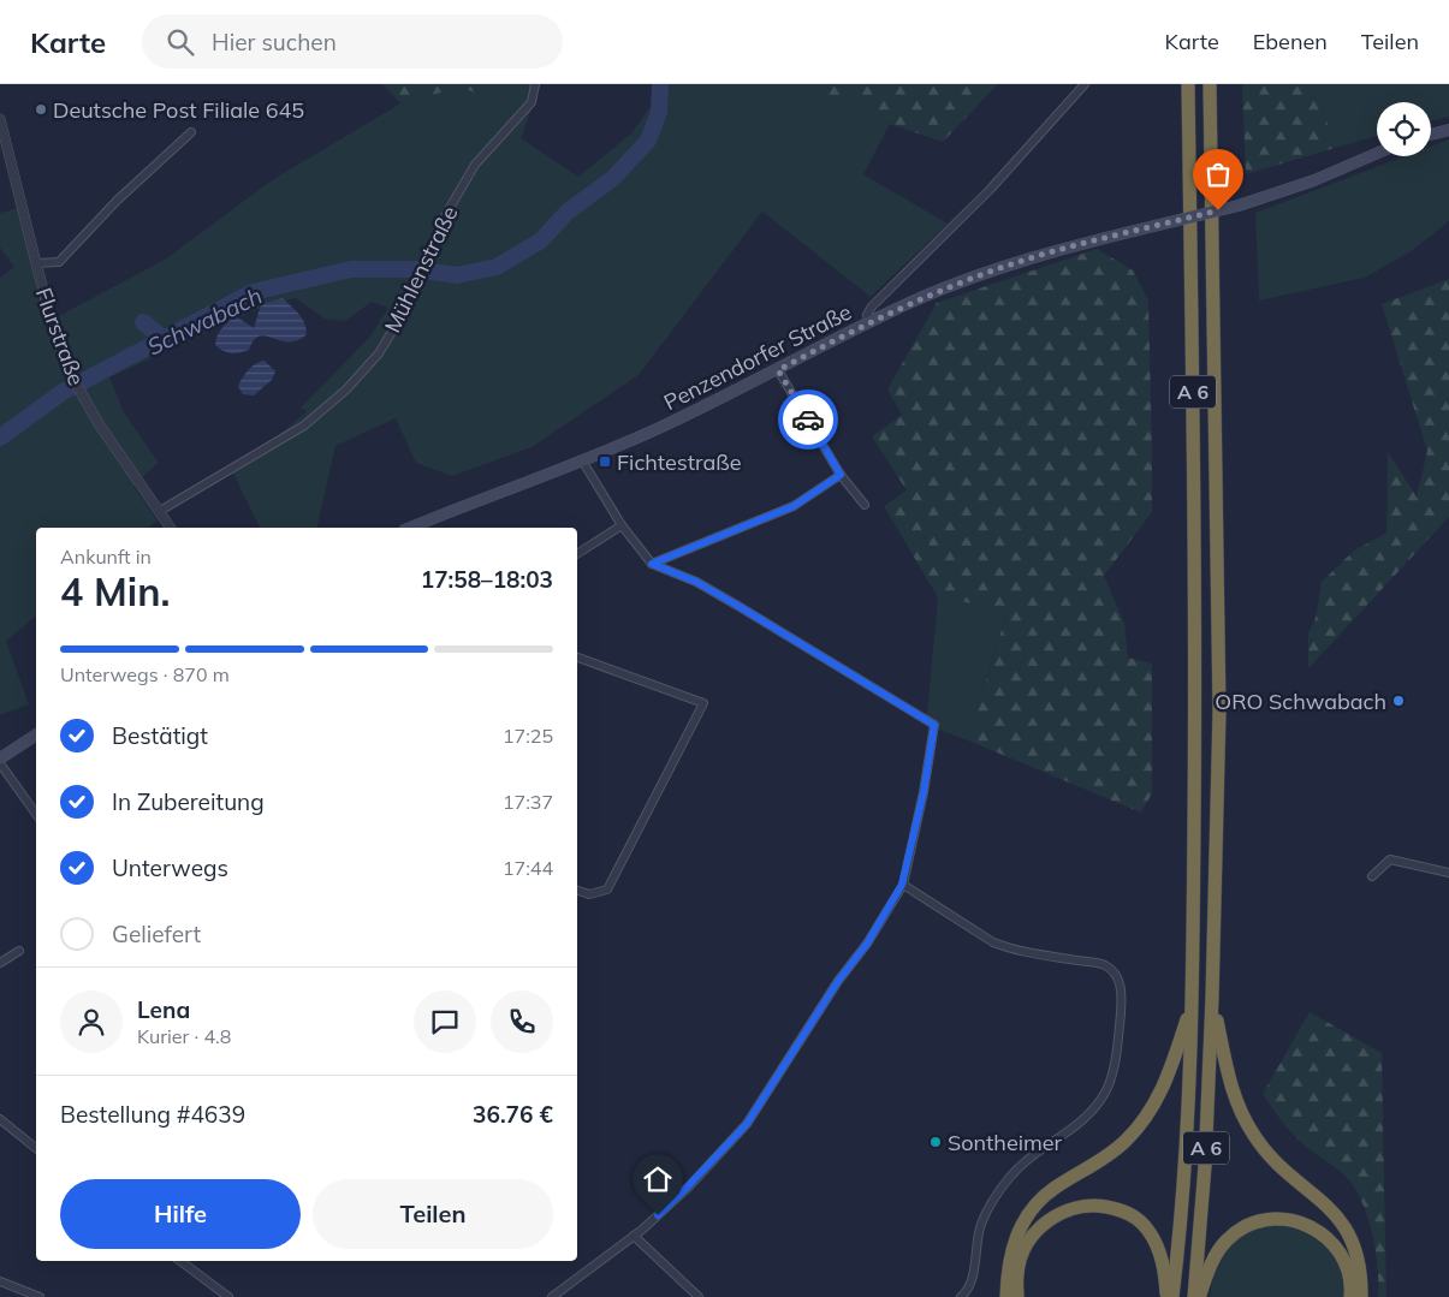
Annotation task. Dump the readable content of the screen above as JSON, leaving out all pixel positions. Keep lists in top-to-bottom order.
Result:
{
  "streets": {
    "highway": ["A 6"],
    "main road": ["Penzendorfer Straße"],
    "street": ["Mühlenstraße", "Flurstraße"]
  },
  "crossings": [
    ["Mühlenstraße", "Flurstraße"]
  ],
  "water": ["Schwabach"],
  "places": {
    "other": ["Deutsche Post Filiale 645", "ORO Schwabach", "Sontheimer"],
    "transit": ["Fichtestraße"]
  },
  "page": {
    "header": "Karte",
    "search": "Hier suchen",
    "nav": ["Karte", "Ebenen", "Teilen"],
    "heading": ["4 Min.", "Ankunft in", "17:58–18:03"],
    "panel": [
      "Lena",
      "Kurier · 4.8",
      "Bestellung #4639",
      "36.76 €"
    ],
    "bar": "Unterwegs · 870 m",
    "list": [
      ["Bestätigt", "17:25"],
      ["In Zubereitung", "17:37"],
      ["Unterwegs", "17:44"],
      "Geliefert"
    ],
    "buttons": ["Hilfe", "Teilen"]
  }
}
